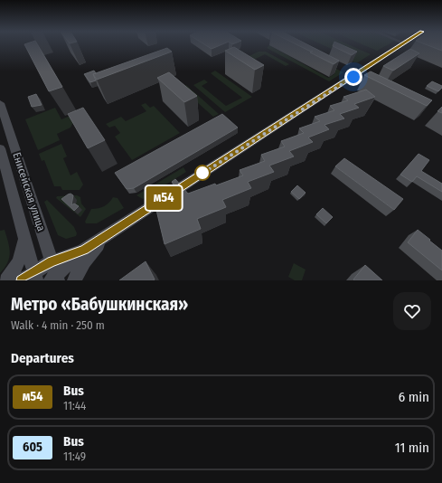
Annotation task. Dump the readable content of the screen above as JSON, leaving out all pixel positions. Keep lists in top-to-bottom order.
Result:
{
  "streets": {
    "main road": ["Енисейская улица"]
  },
  "lines": ["bus line м54"],
  "page": {
    "on_map": "м54",
    "heading": [
      ["Метро «Бабушкинская»", "Walk · 4 min · 250 m"],
      "Departures"
    ],
    "list": [
      {
        "mark": "м54",
        "name": "Bus",
        "note": "11:44",
        "value": "6 min"
      },
      {
        "mark": "605",
        "name": "Bus",
        "note": "11:49",
        "value": "11 min"
      }
    ]
  }
}
